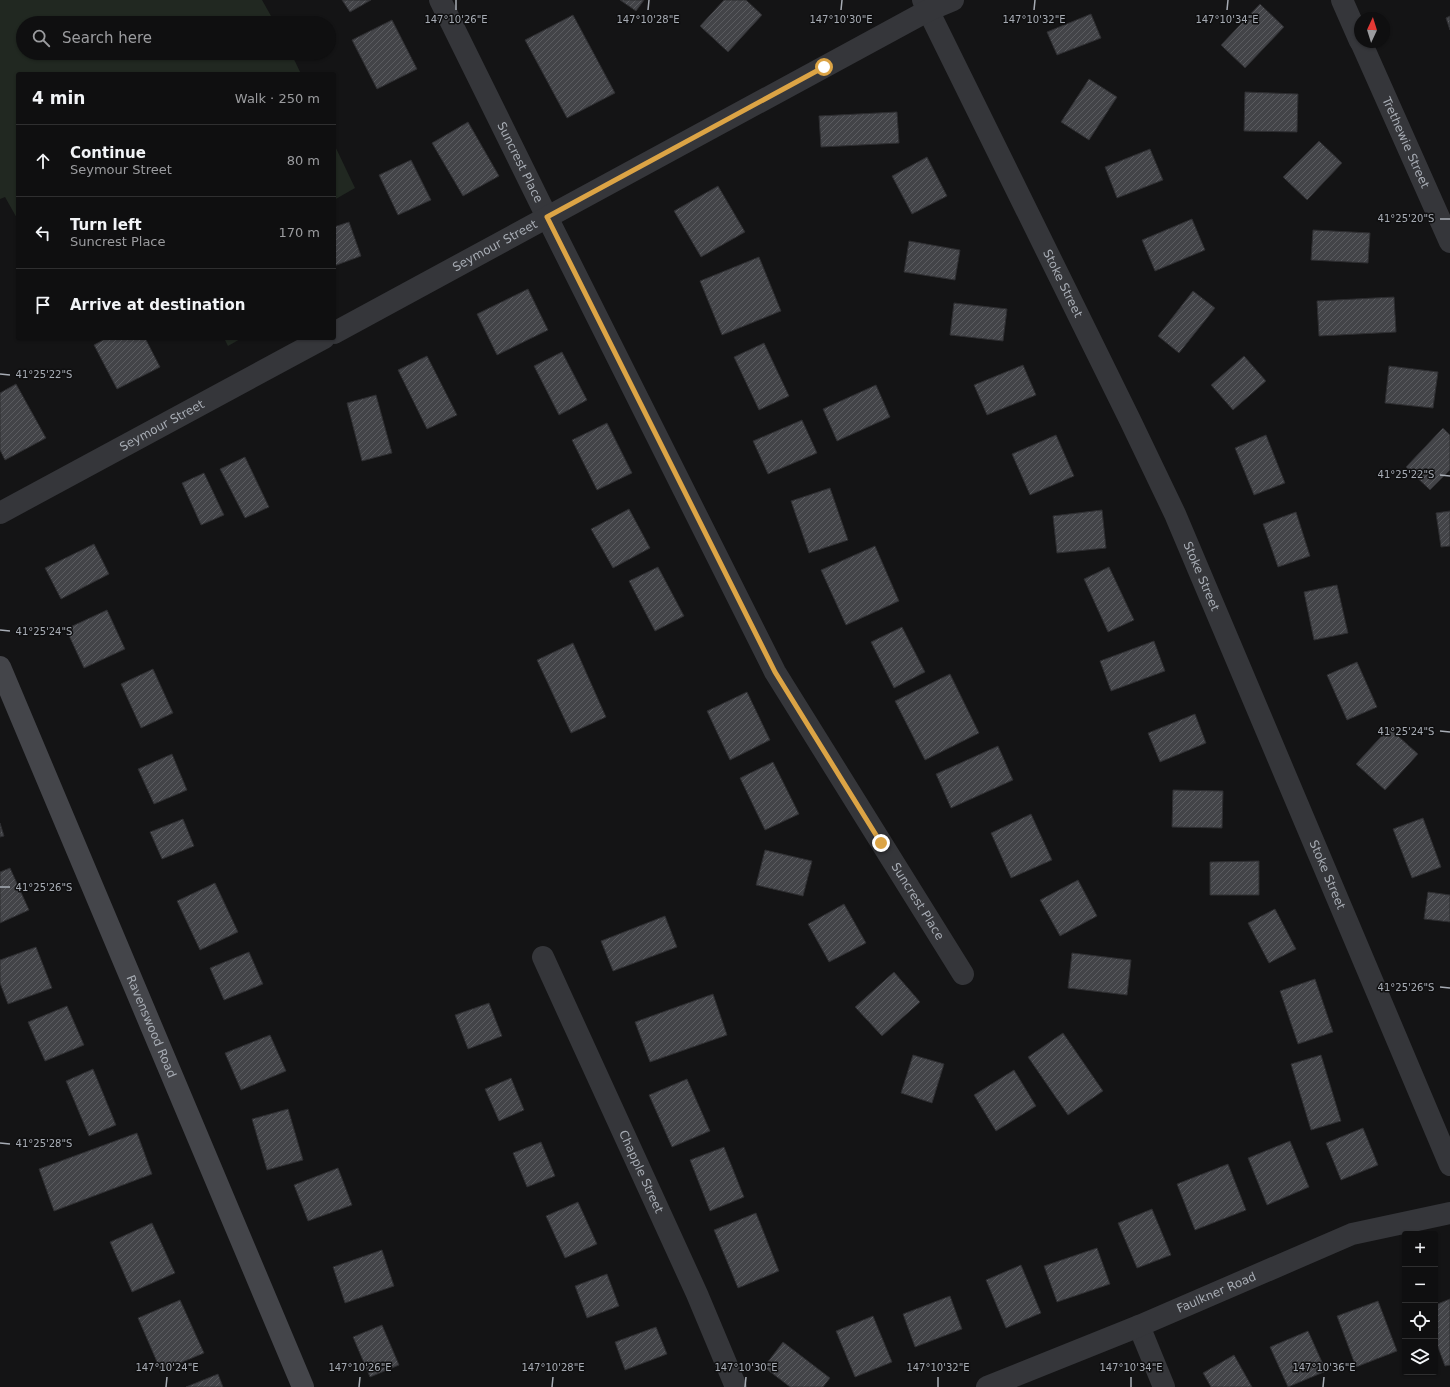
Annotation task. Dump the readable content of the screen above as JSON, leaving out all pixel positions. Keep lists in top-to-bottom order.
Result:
{
  "streets": {
    "street": [
      "Trethewie Street",
      "Suncrest Place",
      "Seymour Street",
      "Stoke Street",
      "Ravenswood Road",
      "Chapple Street",
      "Faulkner Road"
    ]
  },
  "crossings": [
    ["Suncrest Place", "Seymour Street"],
    ["Seymour Street", "Stoke Street"]
  ],
  "north": "top",
  "page": {
    "search": "Search here",
    "heading": ["4 min", "Walk · 250 m"],
    "list": [
      ["Continue", "Seymour Street", "80 m"],
      ["Turn left", "Suncrest Place", "170 m"],
      "Arrive at destination"
    ],
    "map_buttons": ["+", "−"]
  },
  "coordinates": [
    "147°10'26\"E",
    "147°10'28\"E",
    "147°10'30\"E",
    "147°10'32\"E",
    "147°10'34\"E",
    "41°25'20\"S",
    "41°25'22\"S",
    "41°25'24\"S",
    "41°25'26\"S",
    "41°25'28\"S",
    "147°10'24\"E",
    "147°10'36\"E"
  ]
}
